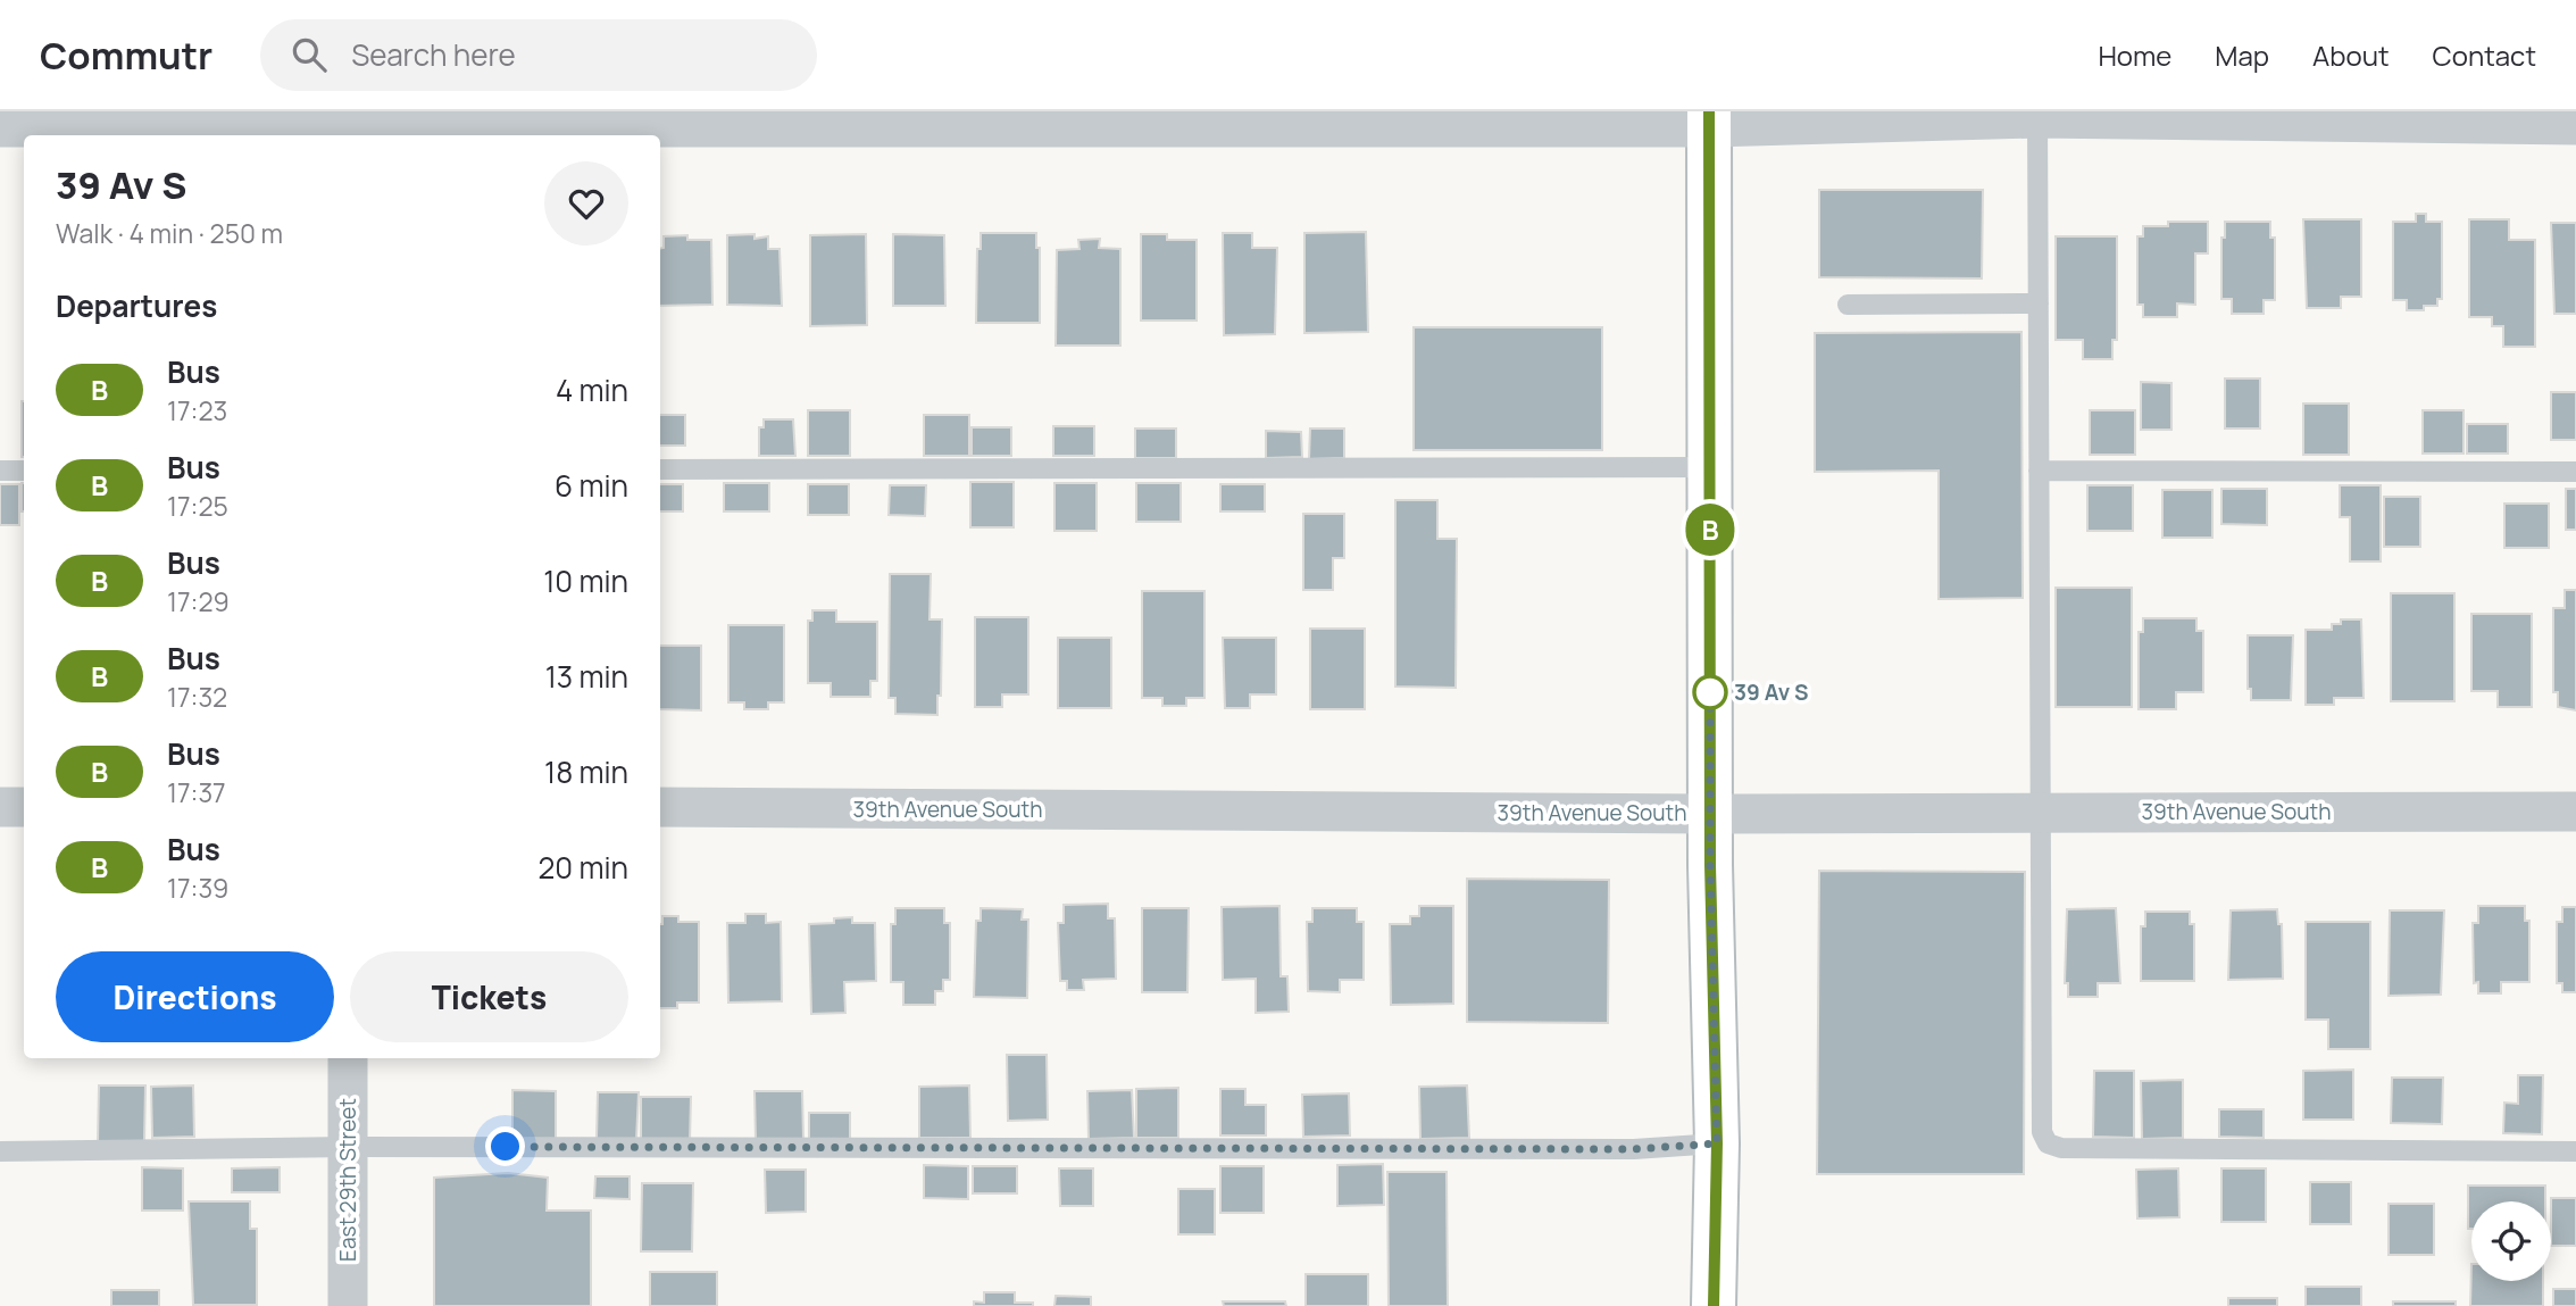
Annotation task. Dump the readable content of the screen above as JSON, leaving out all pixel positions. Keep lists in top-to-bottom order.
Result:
{
  "streets": {
    "street": ["39th Avenue South", "East 29th Street"]
  },
  "places": ["39 Av S"],
  "lines": ["bus line B"],
  "page": {
    "header": "Commutr",
    "search": "Search here",
    "nav": [
      "Home",
      "Map",
      "About",
      "Contact"
    ],
    "on_map": "B",
    "heading": [
      ["39 Av S", "Walk · 4 min · 250 m"],
      "Departures"
    ],
    "list": [
      {
        "mark": "B",
        "name": "Bus",
        "note": "17:23",
        "value": "4 min"
      },
      {
        "mark": "B",
        "name": "Bus",
        "note": "17:25",
        "value": "6 min"
      },
      {
        "mark": "B",
        "name": "Bus",
        "note": "17:29",
        "value": "10 min"
      },
      {
        "mark": "B",
        "name": "Bus",
        "note": "17:32",
        "value": "13 min"
      },
      {
        "mark": "B",
        "name": "Bus",
        "note": "17:37",
        "value": "18 min"
      },
      {
        "mark": "B",
        "name": "Bus",
        "note": "17:39",
        "value": "20 min"
      }
    ],
    "buttons": ["Directions", "Tickets"]
  }
}
